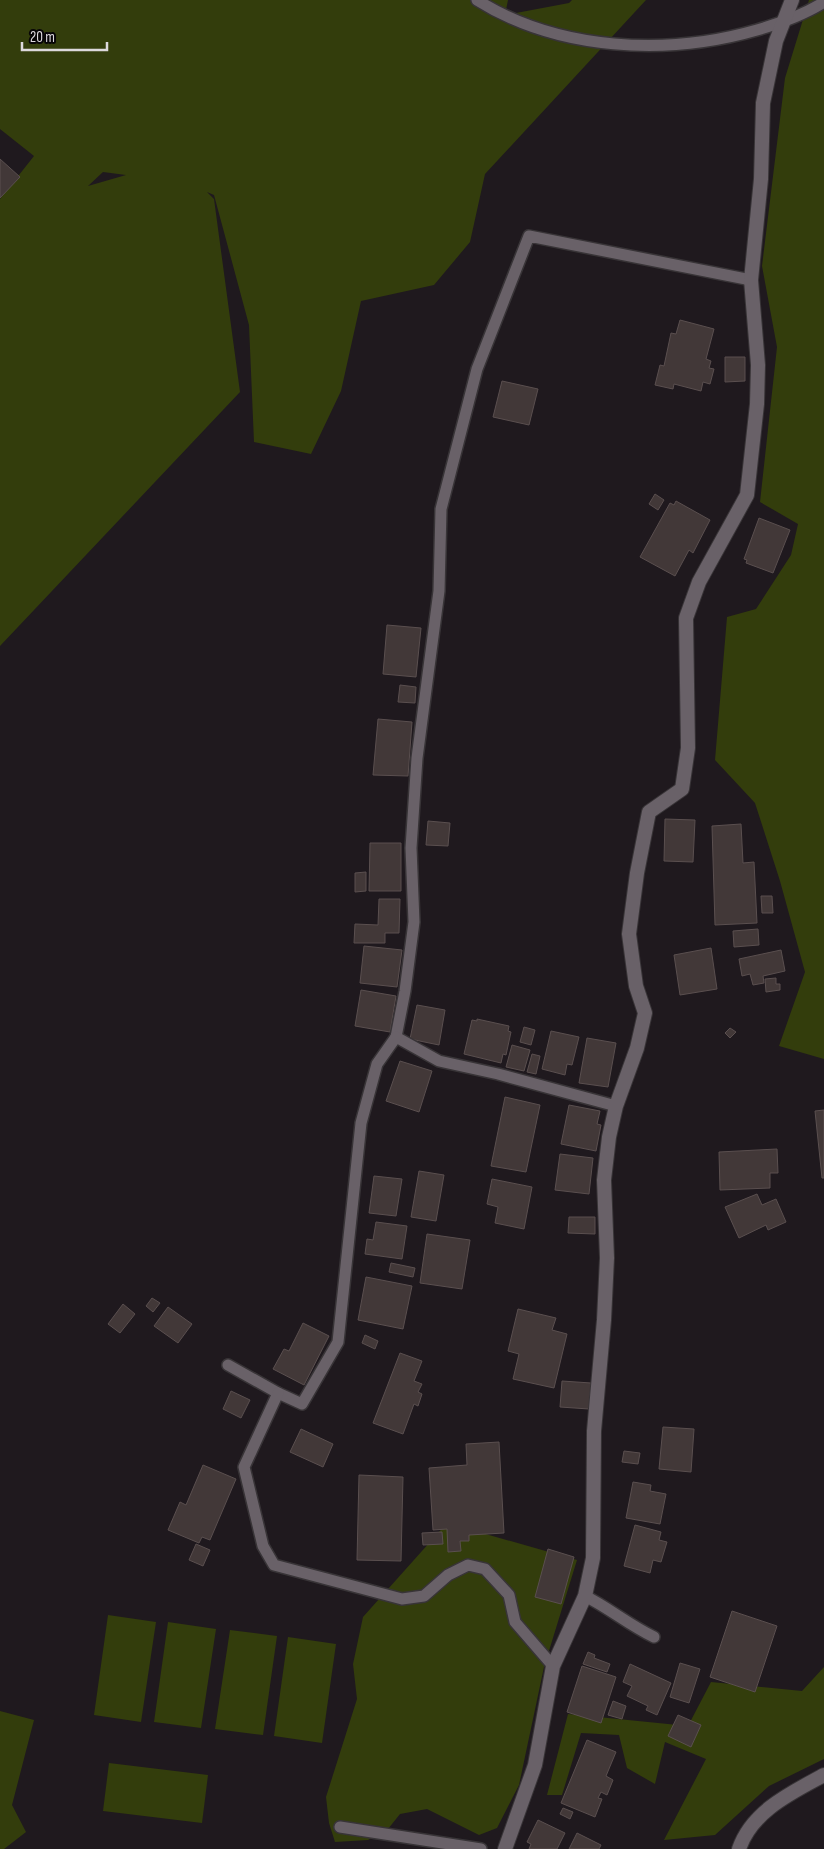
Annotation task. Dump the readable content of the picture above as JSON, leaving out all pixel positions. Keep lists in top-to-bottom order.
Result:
{
  "scale_bar": "20 m"
}
